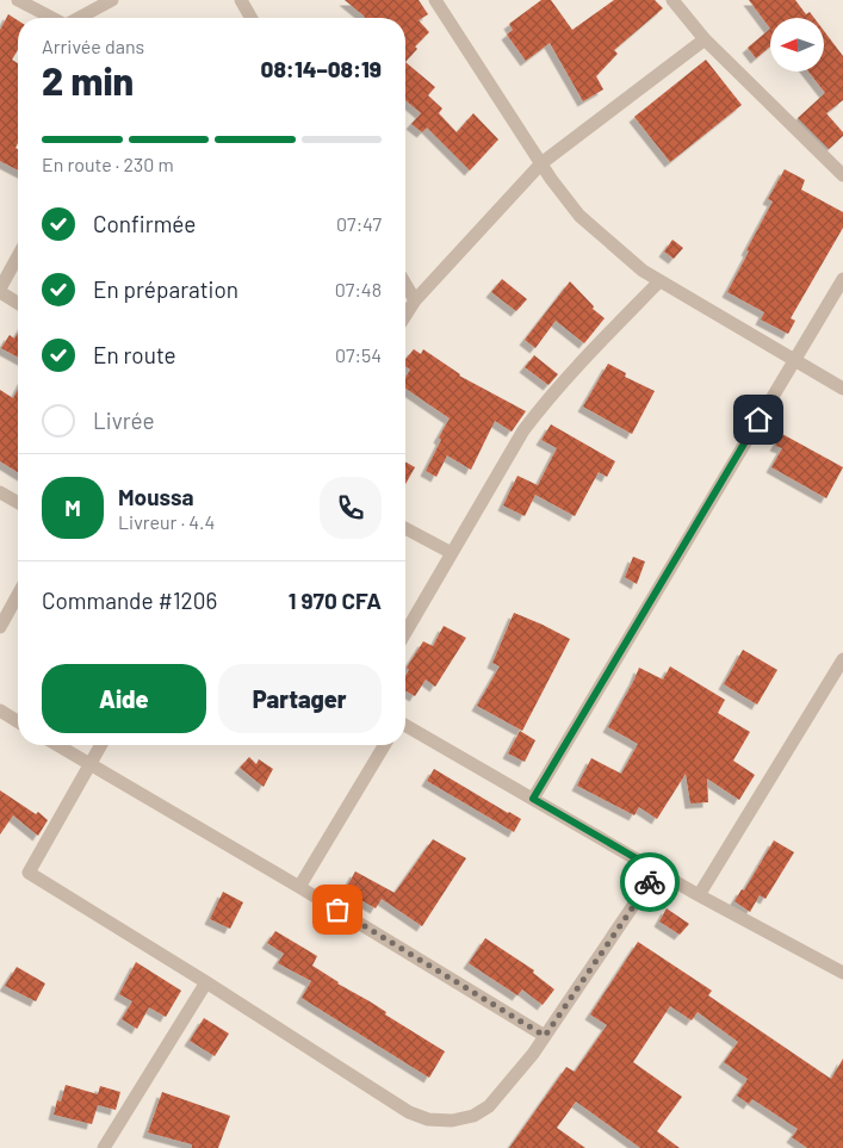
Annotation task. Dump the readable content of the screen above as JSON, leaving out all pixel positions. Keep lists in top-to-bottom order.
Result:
{
  "north": "left",
  "page": {
    "heading": ["2 min", "Arrivée dans", "08:14–08:19"],
    "panel": [
      "Moussa",
      "Livreur · 4.4",
      "Commande #1206",
      "1 970 CFA"
    ],
    "bar": "En route · 230 m",
    "list": [
      ["Confirmée", "07:47"],
      ["En préparation", "07:48"],
      ["En route", "07:54"],
      "Livrée"
    ],
    "round": "M",
    "buttons": ["Aide", "Partager"]
  }
}
